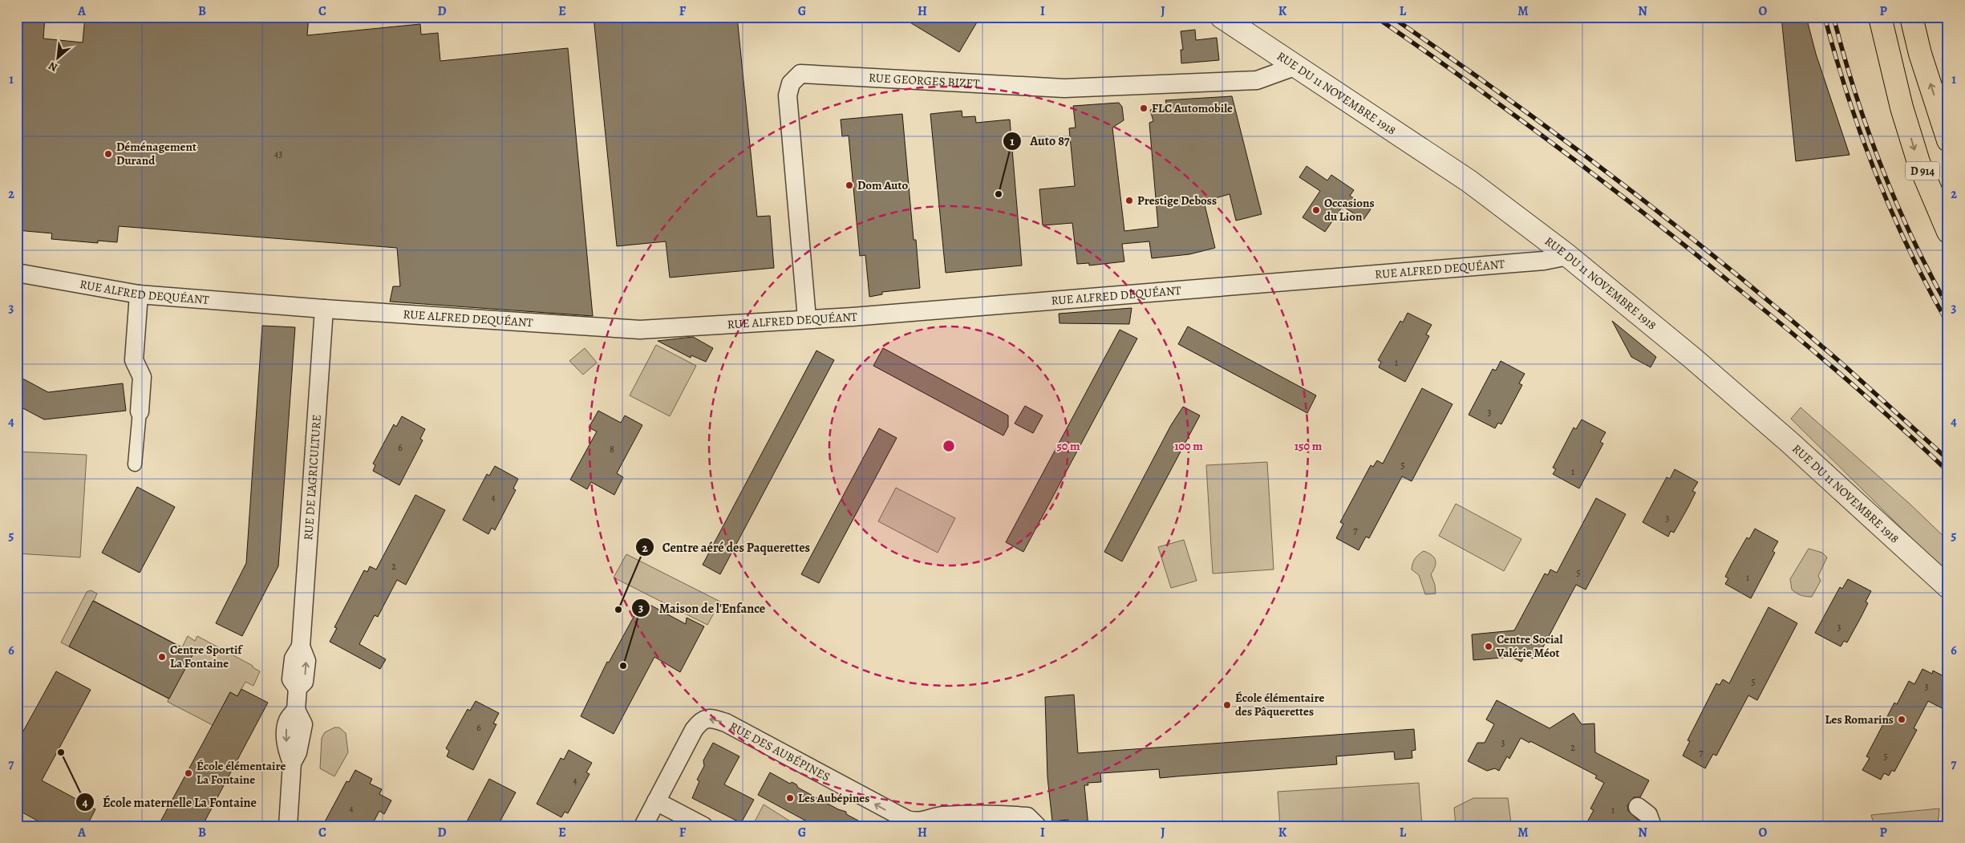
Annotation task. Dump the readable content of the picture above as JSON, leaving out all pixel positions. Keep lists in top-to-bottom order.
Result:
{
  "streets": {
    "highway": ["D 914"],
    "street": [
      "RUE GEORGES BIZET",
      "RUE DU 11 NOVEMBRE 1918",
      "RUE ALFRED DEQUÉANT",
      "RUE DE L'AGRICULTURE",
      "RUE DES AUBÉPINES"
    ]
  },
  "crossings": [
    ["RUE GEORGES BIZET", "RUE DU 11 NOVEMBRE 1918"],
    ["RUE GEORGES BIZET", "RUE ALFRED DEQUÉANT"],
    ["RUE DU 11 NOVEMBRE 1918", "RUE ALFRED DEQUÉANT"],
    ["RUE ALFRED DEQUÉANT", "RUE DE L'AGRICULTURE"]
  ],
  "one_way": ["RUE DES AUBÉPINES"],
  "places": [
    "FLC Automobile",
    "Déménagement Durand",
    "Dom Auto",
    "Auto 87",
    "Prestige Deboss",
    "Occasions du Lion",
    "Centre aéré des Paquerettes",
    "Centre Social Valérie Méot",
    "Centre Sportif La Fontaine",
    "Maison de l'Enfance",
    "École élémentaire des Pâquerettes",
    "Les Romarins",
    "École maternelle La Fontaine",
    "École élémentaire La Fontaine",
    "Les Aubépines"
  ],
  "house_numbers": [
    "43",
    "1",
    "3",
    "6",
    "8",
    "5",
    "1",
    "4",
    "3",
    "7",
    "2",
    "5",
    "1",
    "3",
    "5",
    "3",
    "6",
    "3",
    "2",
    "7",
    "5",
    "4",
    "4",
    "1"
  ],
  "north": "bottom left",
  "grid": {
    "columns": [
      "A",
      "B",
      "C",
      "D",
      "E",
      "F",
      "G",
      "H",
      "I",
      "J",
      "K",
      "L",
      "M",
      "N",
      "O",
      "P"
    ],
    "rows": [
      "1",
      "2",
      "3",
      "4",
      "5",
      "6",
      "7"
    ]
  },
  "rings": ["50 m", "100 m", "150 m"]
}
